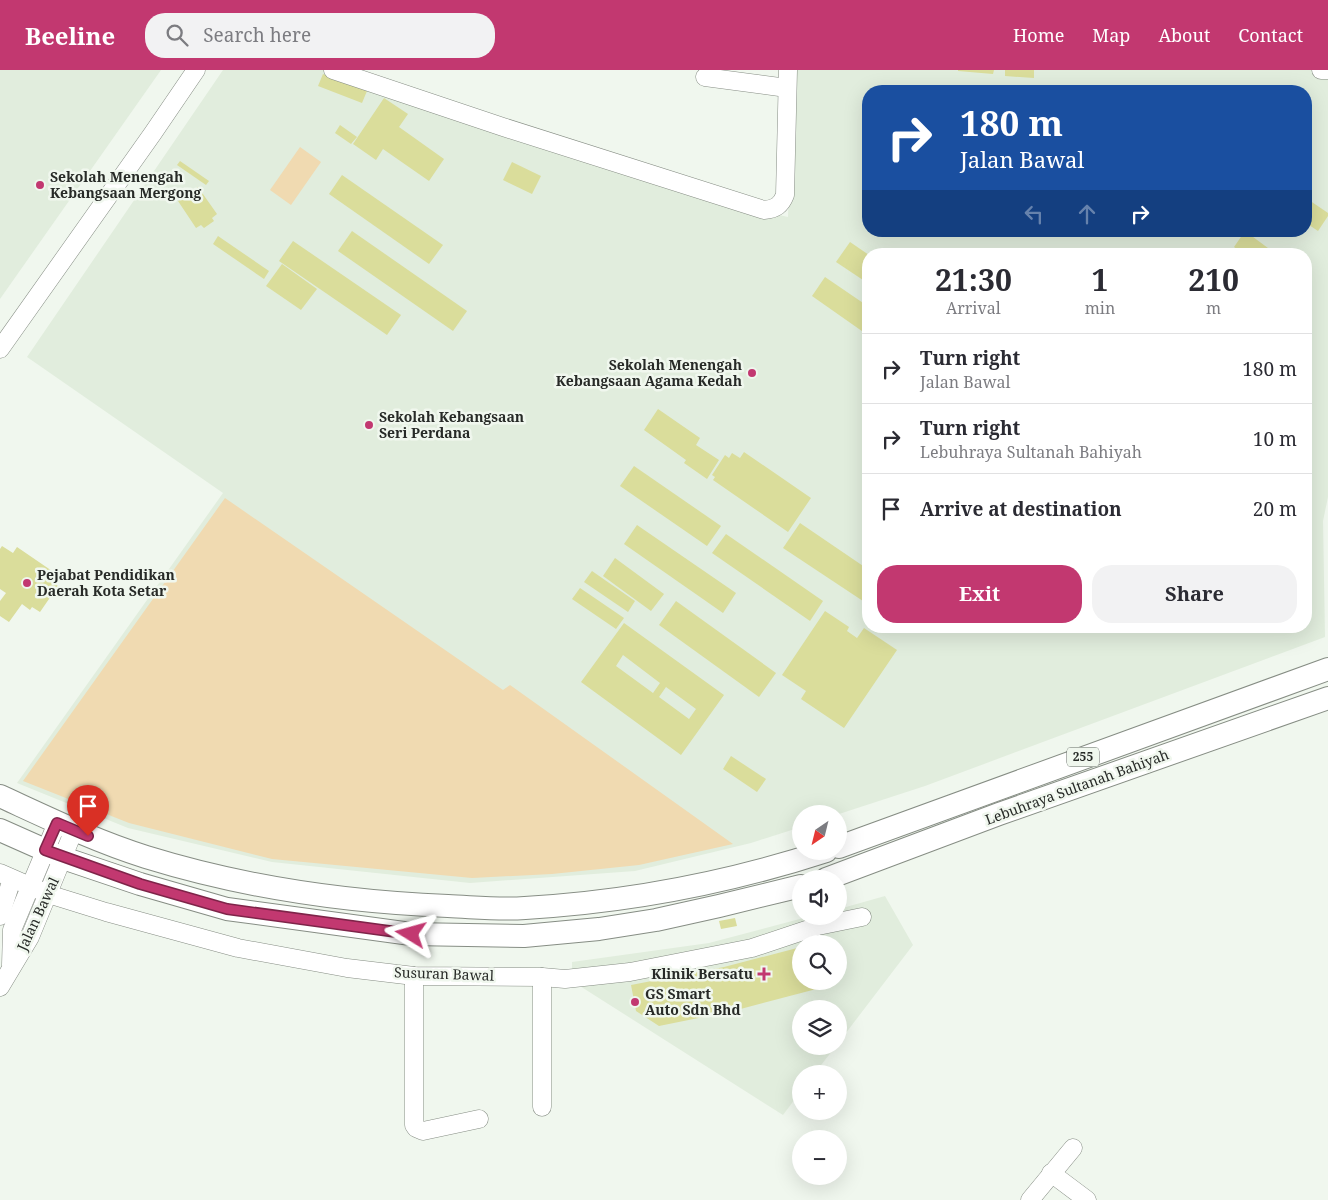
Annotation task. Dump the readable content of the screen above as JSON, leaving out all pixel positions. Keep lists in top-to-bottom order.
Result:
{
  "streets": {
    "main road": ["255", "Lebuhraya Sultanah Bahiyah"],
    "street": ["Jalan Bawal", "Susuran Bawal"]
  },
  "crossings": [
    ["Jalan Bawal", "Susuran Bawal"]
  ],
  "places": {
    "other": [
      "Sekolah Menengah Kebangsaan Mergong",
      "Sekolah Menengah Kebangsaan Agama Kedah",
      "Sekolah Kebangsaan Seri Perdana",
      "Pejabat Pendidikan Daerah Kota Setar",
      "GS Smart Auto Sdn Bhd"
    ],
    "health": ["Klinik Bersatu"]
  },
  "north": "bottom left",
  "page": {
    "header": "Beeline",
    "search": "Search here",
    "nav": [
      "Home",
      "Map",
      "About",
      "Contact"
    ],
    "turn": ["180 m", "Jalan Bawal"],
    "eta": [
      "21:30",
      "Arrival",
      "1",
      "min",
      "210",
      "m"
    ],
    "list": [
      {
        "name": "Turn right",
        "note": "Jalan Bawal",
        "value": "180 m"
      },
      {
        "name": "Turn right",
        "note": "Lebuhraya Sultanah Bahiyah",
        "value": "10 m"
      },
      {
        "name": "Arrive at destination",
        "value": "20 m"
      }
    ],
    "buttons": ["Exit", "Share"],
    "map_buttons": ["+", "−"]
  }
}
